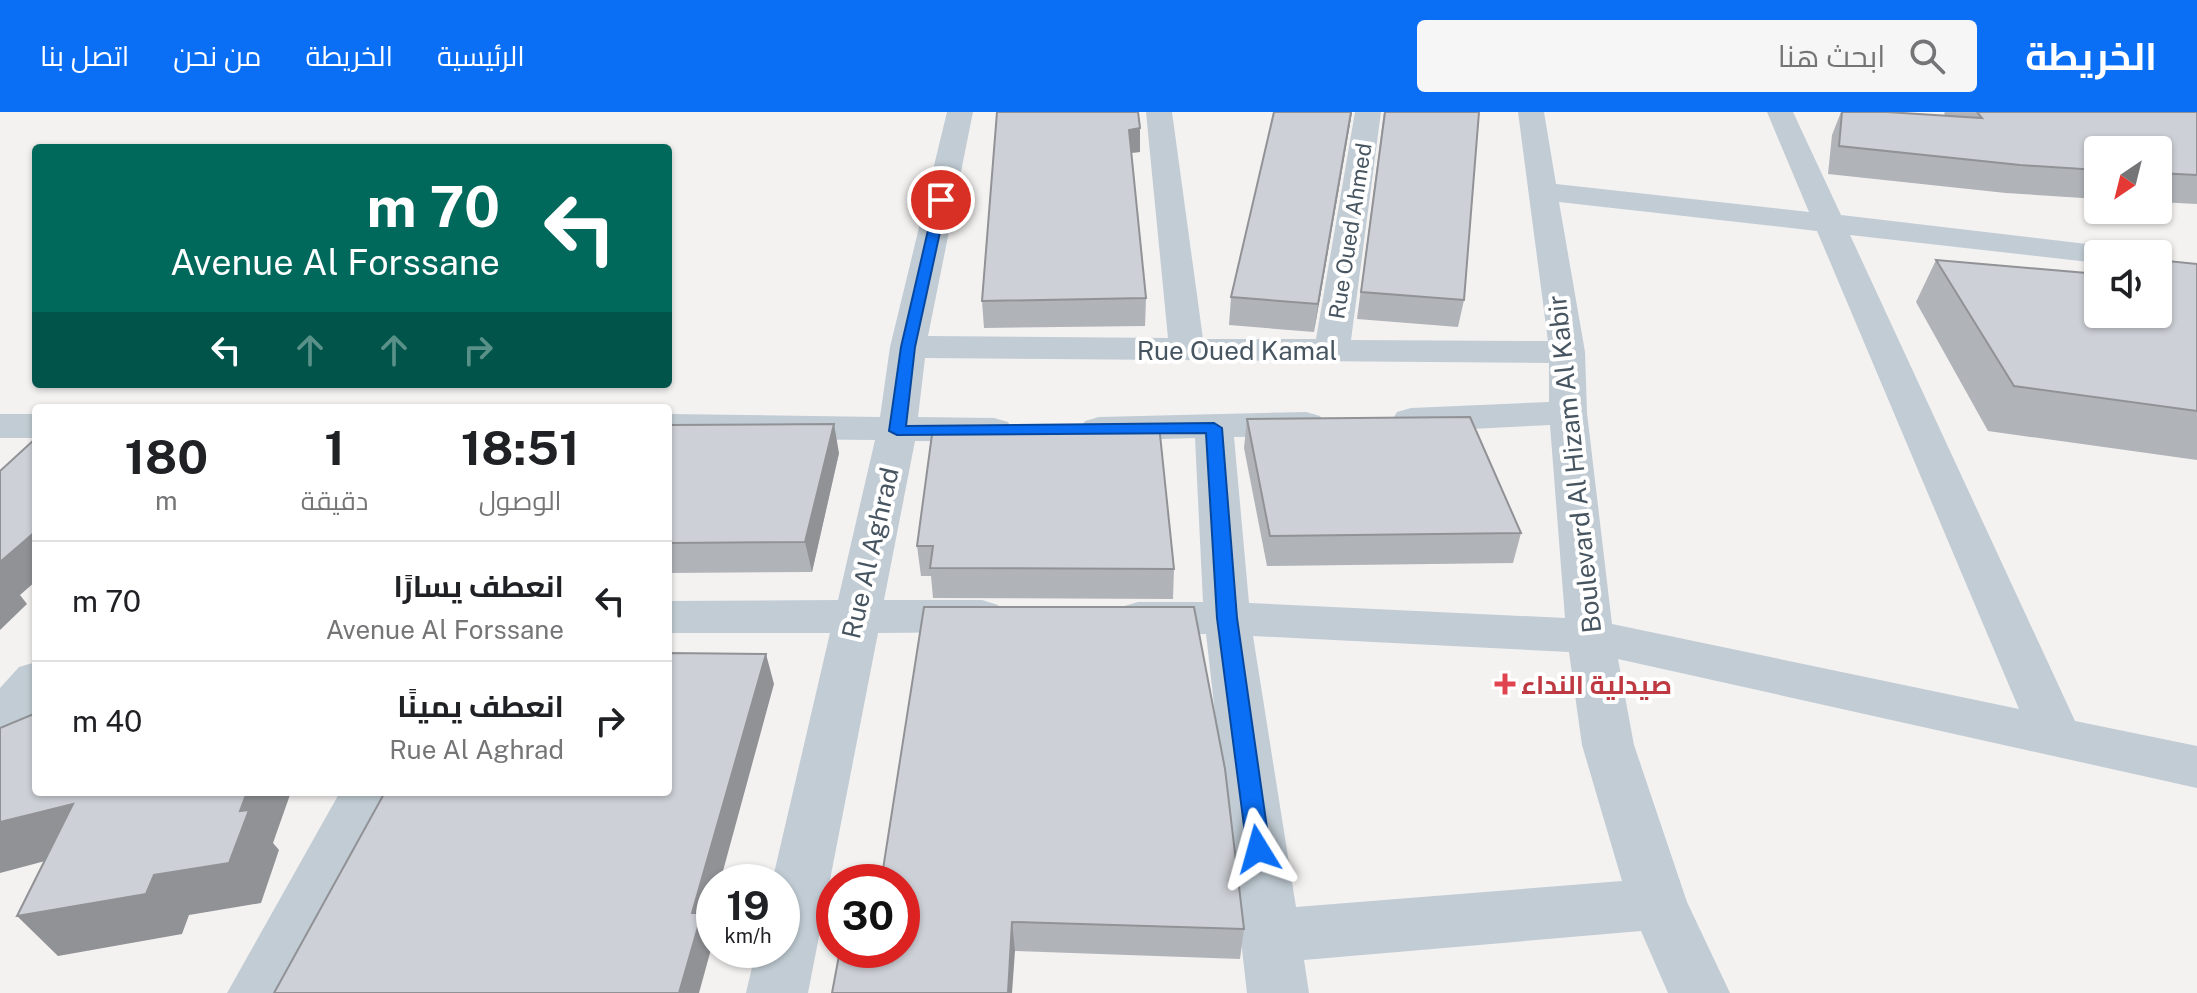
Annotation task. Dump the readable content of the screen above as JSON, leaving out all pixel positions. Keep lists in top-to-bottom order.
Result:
{
  "streets": {
    "street": [
      "Rue Oued Ahmed",
      "Rue Oued Kamal",
      "Boulevard Al Hizam Al Kabir",
      "Rue Al Aghrad"
    ]
  },
  "crossings": [
    ["Rue Oued Ahmed", "Rue Oued Kamal"],
    ["Rue Oued Kamal", "Boulevard Al Hizam Al Kabir"],
    ["Rue Oued Kamal", "Rue Al Aghrad"]
  ],
  "places": {
    "health": ["صيدلية النداء"]
  },
  "north": "bottom left",
  "page": {
    "header": "الخريطة",
    "search": "ابحث هنا",
    "nav": [
      "الرئيسية",
      "الخريطة",
      "من نحن",
      "اتصل بنا"
    ],
    "turn": ["70 m", "Avenue Al Forssane"],
    "eta": [
      "18:51",
      "الوصول",
      "1",
      "دقيقة",
      "180",
      "m"
    ],
    "list": [
      {
        "name": "انعطف يسارًا",
        "note": "Avenue Al Forssane",
        "value": "70 m"
      },
      {
        "name": "انعطف يمينًا",
        "note": "Rue Al Aghrad",
        "value": "40 m"
      }
    ],
    "speed": "19 km/h",
    "limit": "30"
  }
}
